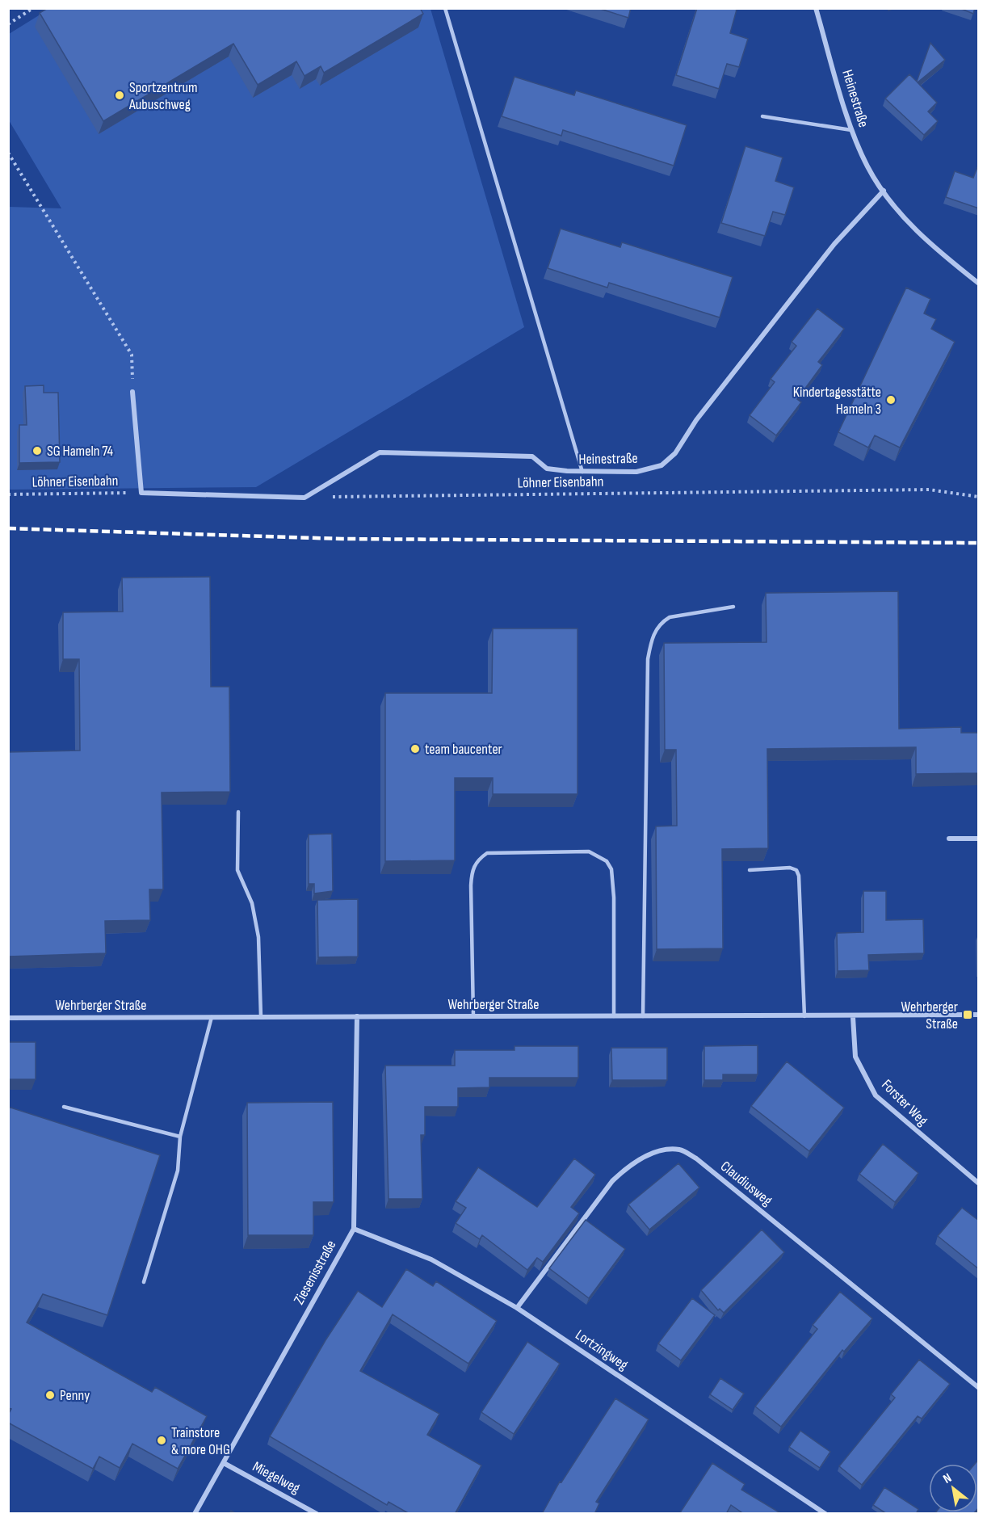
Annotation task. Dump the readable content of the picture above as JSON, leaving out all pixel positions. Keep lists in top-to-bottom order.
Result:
{
  "streets": {
    "street": [
      "Heinestraße",
      "Löhner Eisenbahn",
      "Wehrberger Straße",
      "Forster Weg",
      "Claudiusweg",
      "Ziesenisstraße",
      "Lortzingweg",
      "Miegelweg"
    ]
  },
  "crossings": [
    ["Heinestraße", "Löhner Eisenbahn"],
    ["Wehrberger Straße", "Forster Weg"],
    ["Wehrberger Straße", "Ziesenisstraße"],
    ["Claudiusweg", "Lortzingweg"],
    ["Ziesenisstraße", "Lortzingweg"],
    ["Ziesenisstraße", "Miegelweg"]
  ],
  "places": {
    "other": [
      "Sportzentrum Aubuschweg",
      "Kindertagesstätte Hameln 3",
      "SG Hameln 74",
      "team baucenter",
      "Penny",
      "Trainstore & more OHG"
    ],
    "transit": ["Wehrberger Straße"]
  },
  "north": "top left"
}
